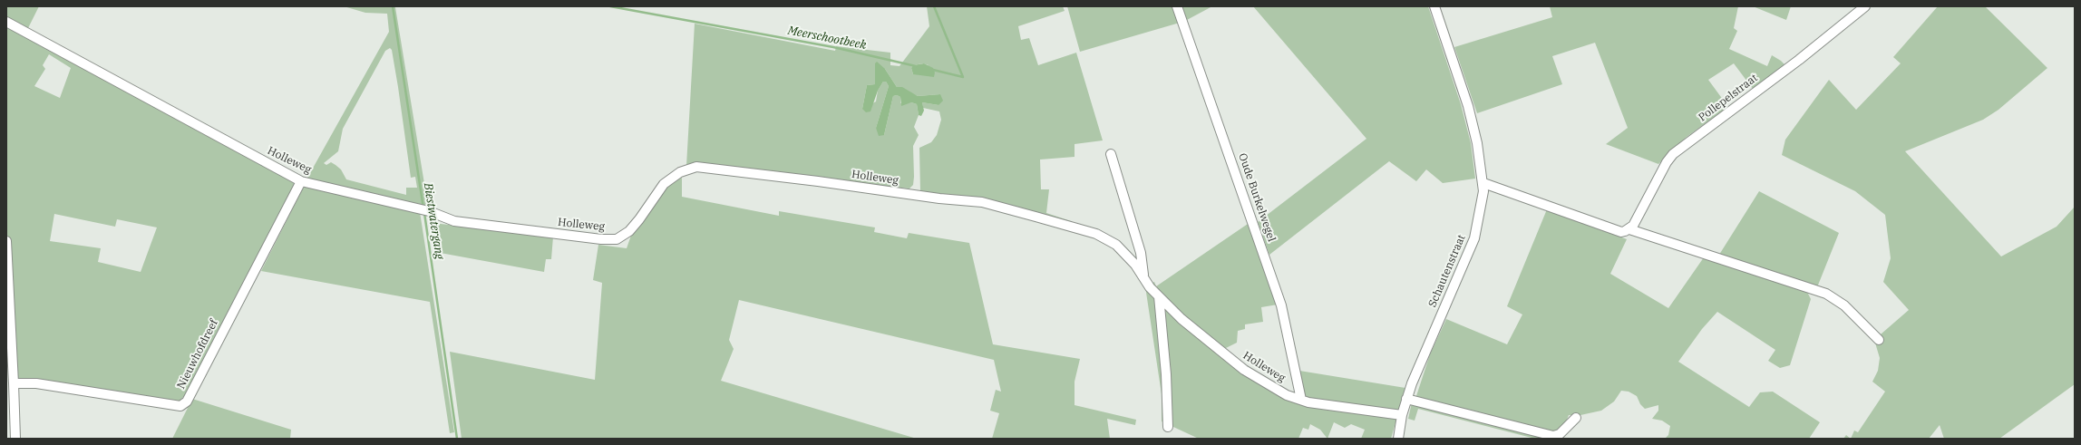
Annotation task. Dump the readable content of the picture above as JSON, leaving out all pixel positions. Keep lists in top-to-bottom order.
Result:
{
  "streets": {
    "street": [
      "Pollepelstraat",
      "Holleweg",
      "Oude Burkelwegel",
      "Schautenstraat",
      "Nieuwhofdreef"
    ]
  },
  "crossings": [
    ["Holleweg", "Oude Burkelwegel"],
    ["Holleweg", "Schautenstraat"],
    ["Holleweg", "Nieuwhofdreef"]
  ],
  "water": ["Meerschootbeek", "Biestwatergang"]
}
